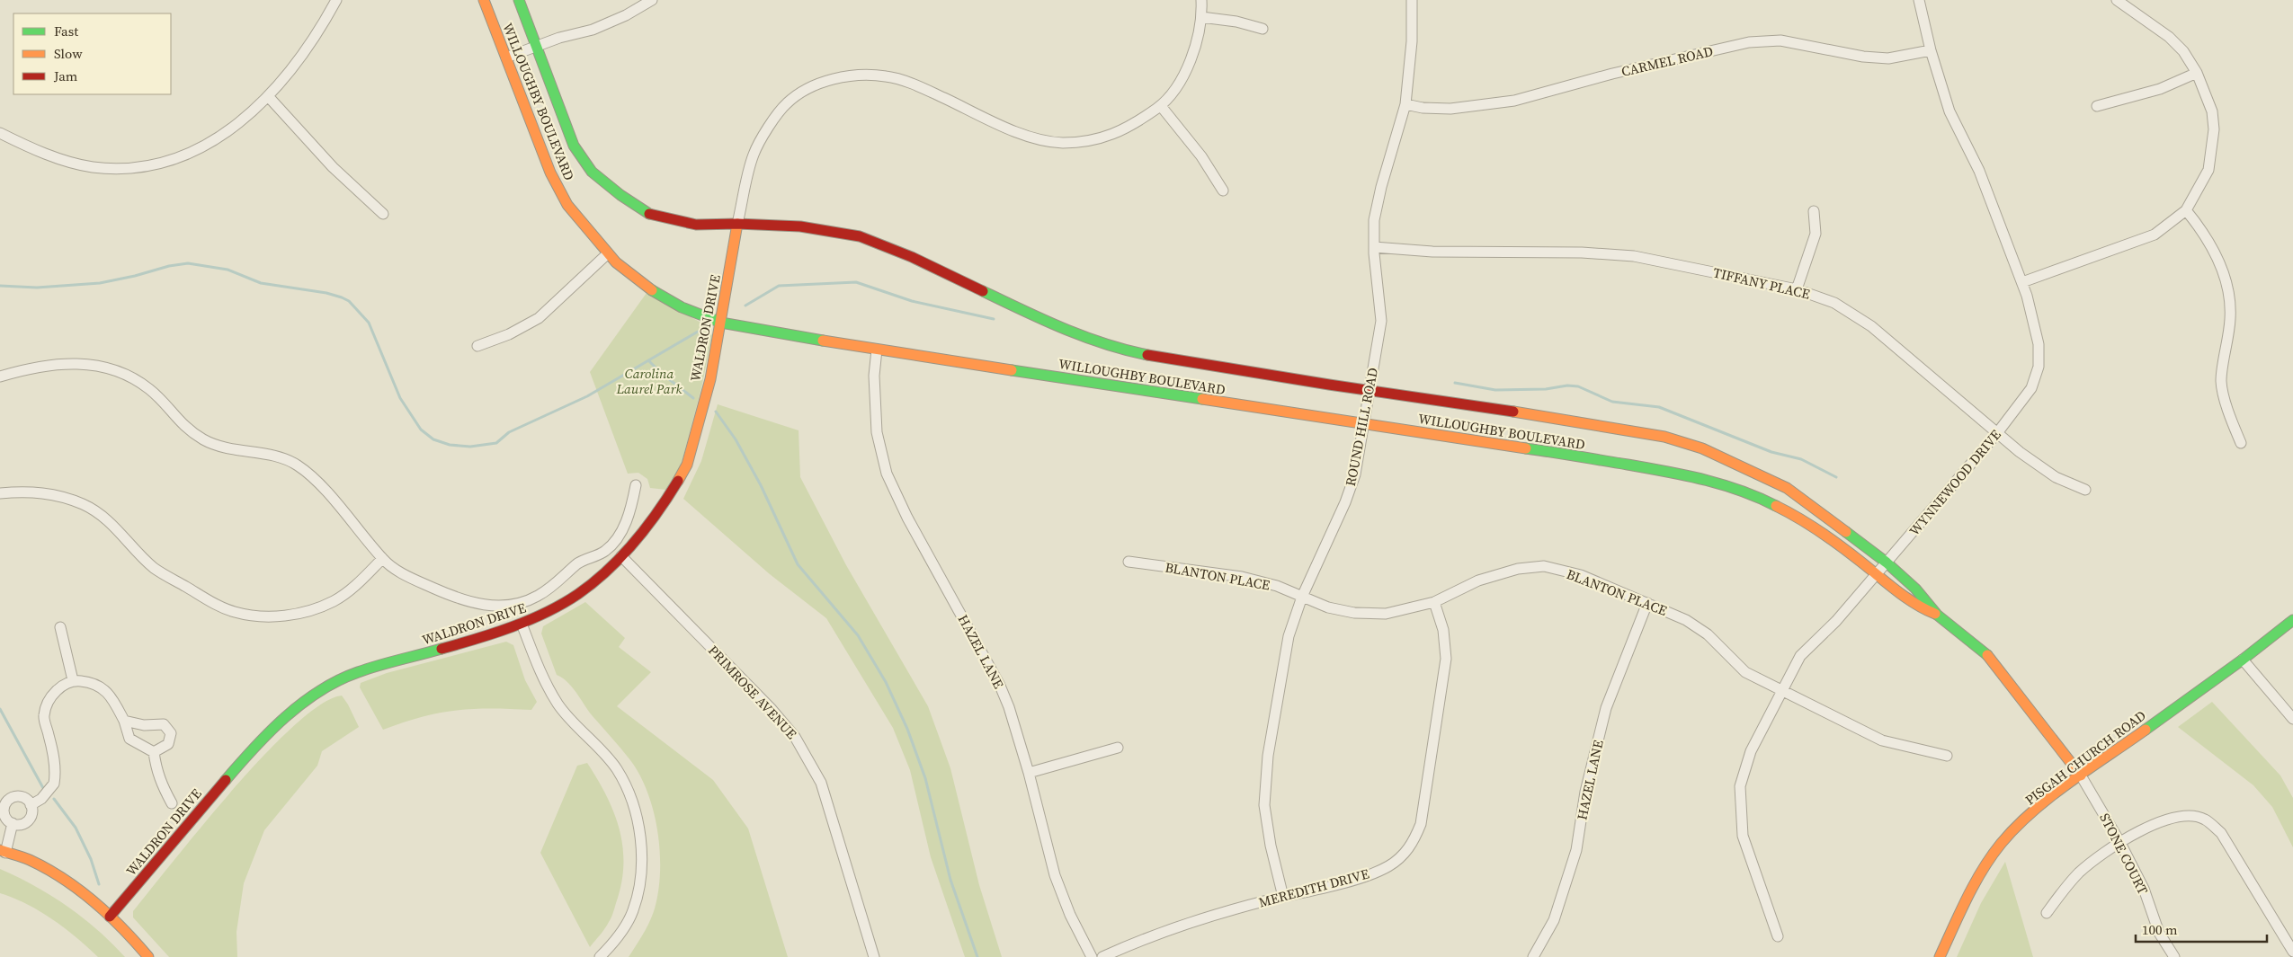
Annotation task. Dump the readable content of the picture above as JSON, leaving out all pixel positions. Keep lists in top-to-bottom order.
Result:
{
  "streets": {
    "street": [
      "CARMEL ROAD",
      "WILLOUGHBY BOULEVARD",
      "TIFFANY PLACE",
      "WALDRON DRIVE",
      "ROUND HILL ROAD",
      "WYNNEWOOD DRIVE",
      "BLANTON PLACE",
      "HAZEL LANE",
      "PRIMROSE AVENUE",
      "PISGAH CHURCH ROAD",
      "STONE COURT",
      "MEREDITH DRIVE"
    ]
  },
  "crossings": [
    ["CARMEL ROAD", "ROUND HILL ROAD"],
    ["CARMEL ROAD", "WYNNEWOOD DRIVE"],
    ["WILLOUGHBY BOULEVARD", "WALDRON DRIVE"],
    ["WILLOUGHBY BOULEVARD", "ROUND HILL ROAD"],
    ["WILLOUGHBY BOULEVARD", "WYNNEWOOD DRIVE"],
    ["WILLOUGHBY BOULEVARD", "HAZEL LANE"],
    ["WILLOUGHBY BOULEVARD", "PISGAH CHURCH ROAD"],
    ["WILLOUGHBY BOULEVARD", "STONE COURT"],
    ["TIFFANY PLACE", "ROUND HILL ROAD"],
    ["TIFFANY PLACE", "WYNNEWOOD DRIVE"],
    ["WALDRON DRIVE", "PRIMROSE AVENUE"],
    ["ROUND HILL ROAD", "BLANTON PLACE"],
    ["ROUND HILL ROAD", "MEREDITH DRIVE"],
    ["WYNNEWOOD DRIVE", "BLANTON PLACE"],
    ["BLANTON PLACE", "HAZEL LANE"],
    ["BLANTON PLACE", "MEREDITH DRIVE"],
    ["PISGAH CHURCH ROAD", "STONE COURT"]
  ],
  "parks": ["Carolina Laurel Park"],
  "legend": ["Fast", "Slow", "Jam"],
  "scale_bar": "100 m"
}
